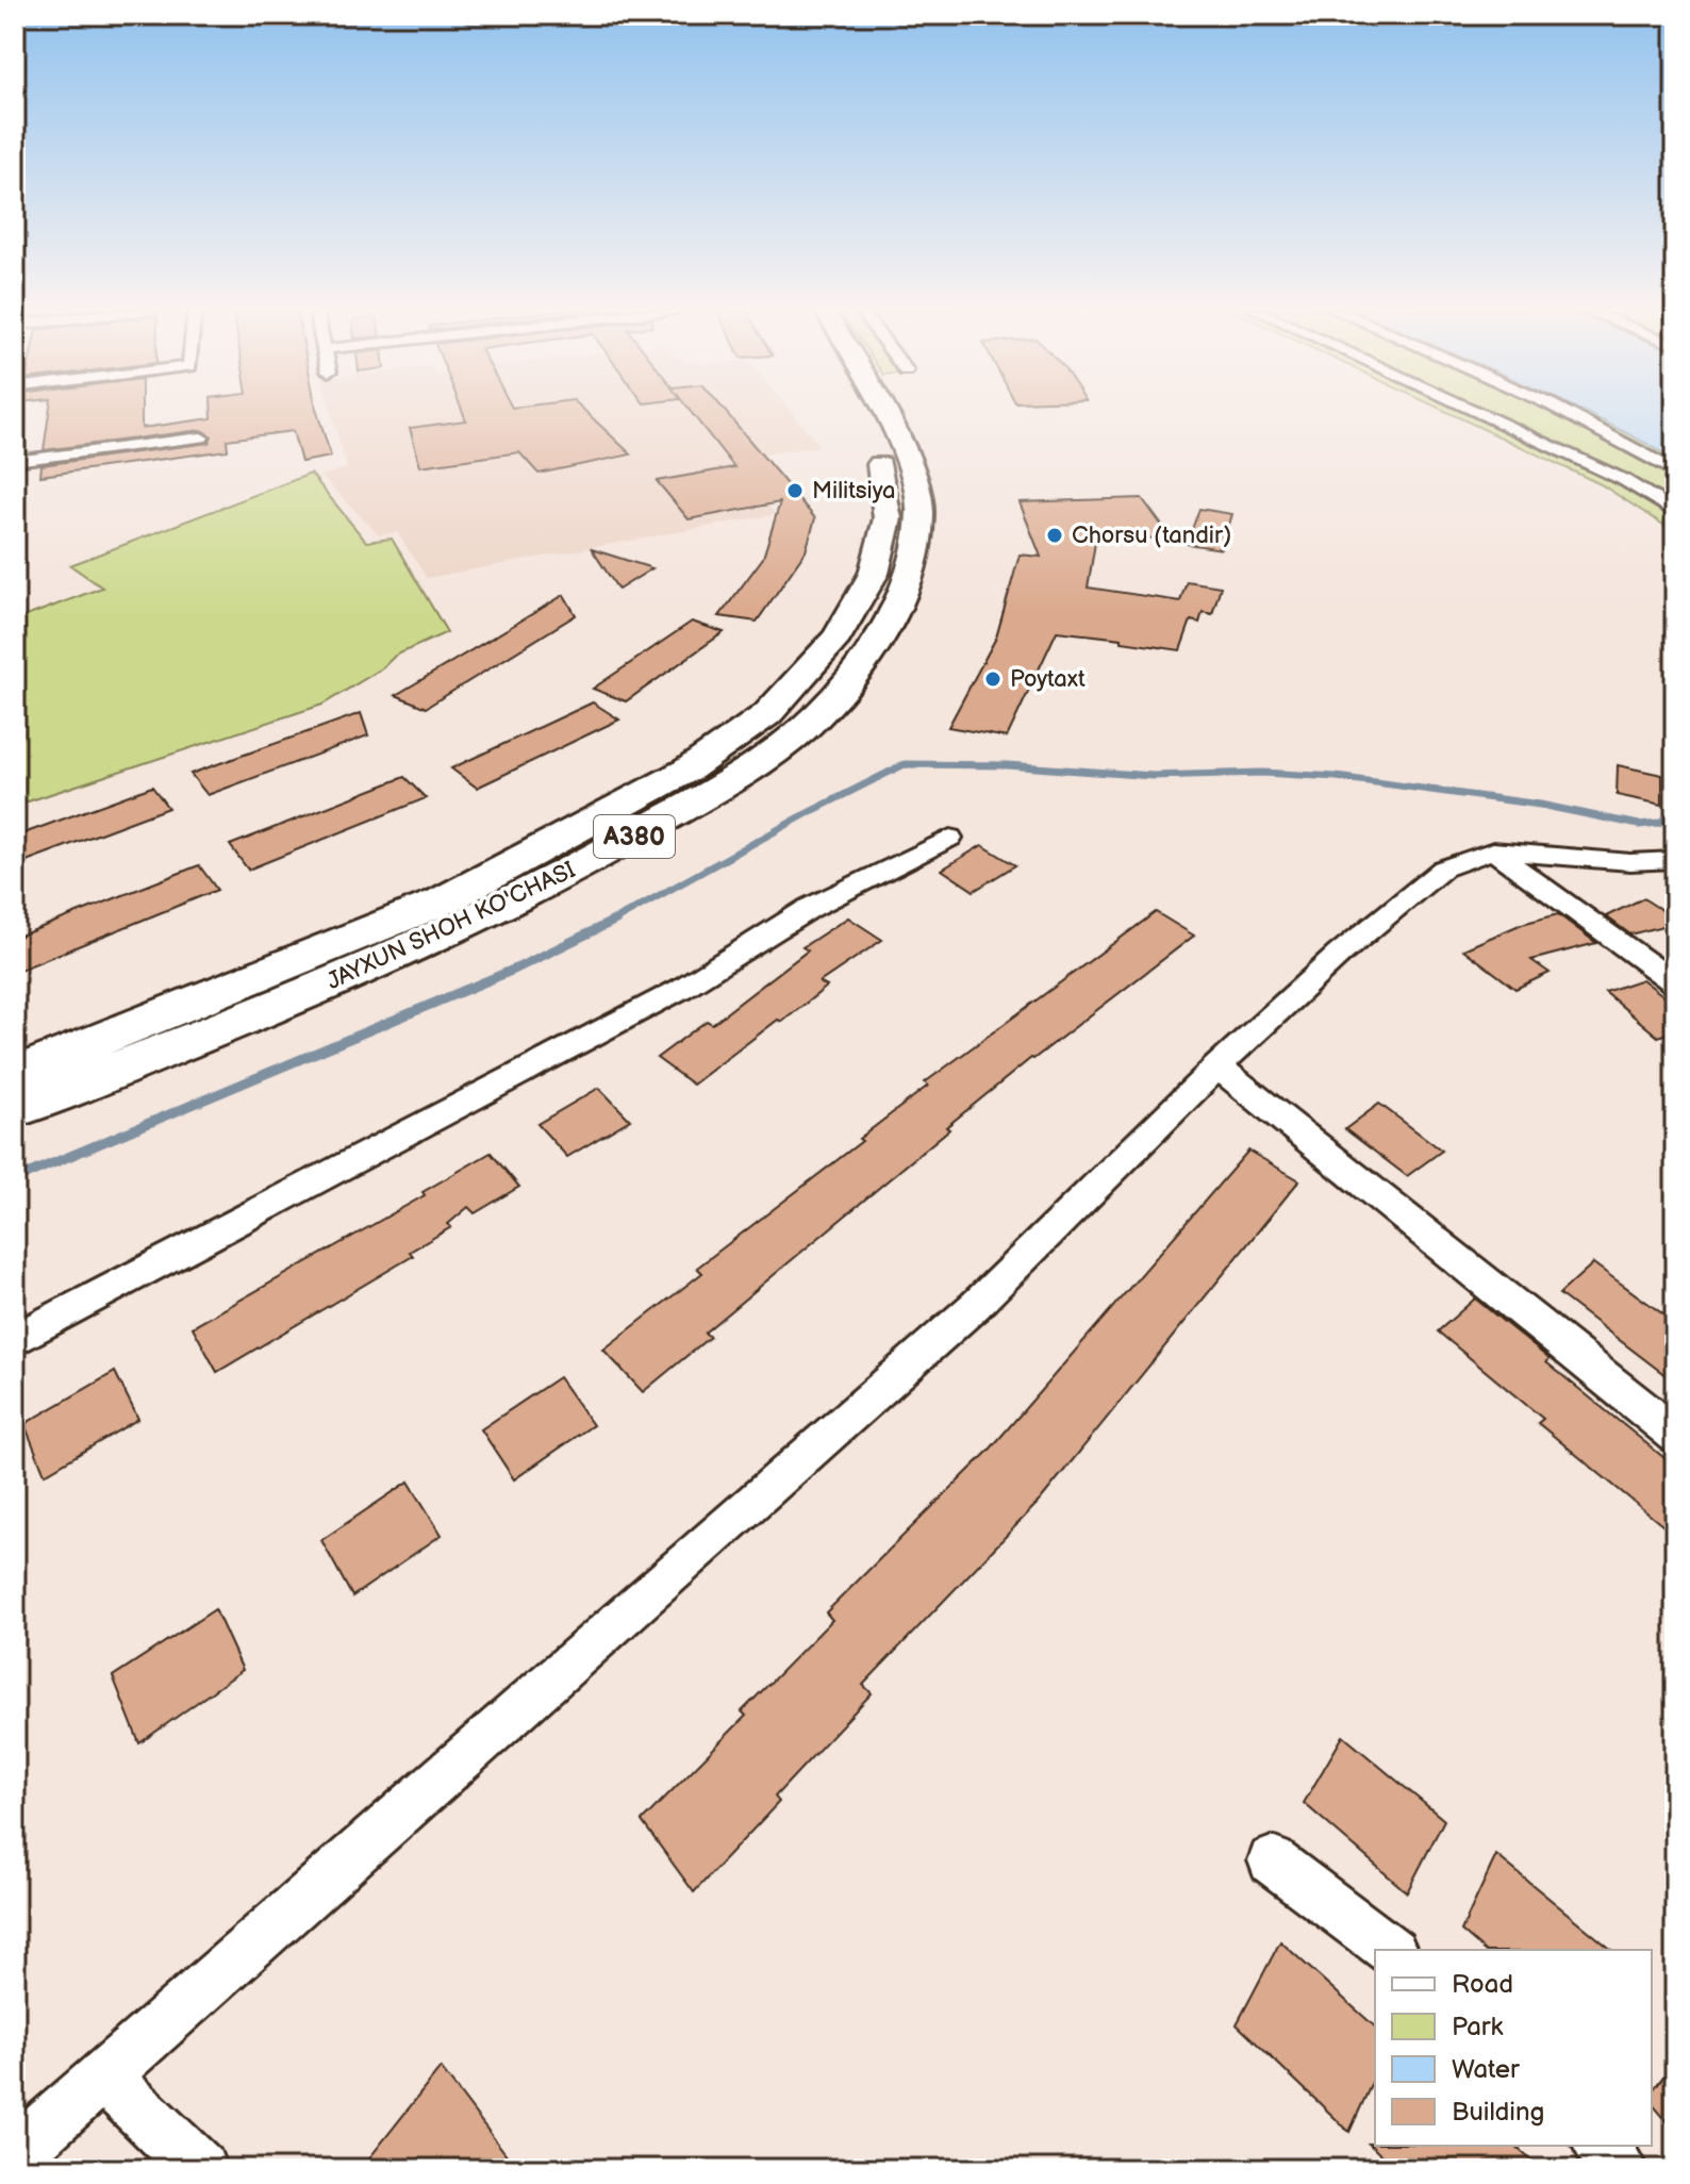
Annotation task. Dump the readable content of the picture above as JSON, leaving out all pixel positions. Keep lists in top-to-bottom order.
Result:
{
  "streets": {
    "highway": ["A380", "JAYXUN SHOH KO'CHASI"]
  },
  "places": ["Militsiya", "Chorsu (tandir)", "Poytaxt"],
  "legend": [
    "Road",
    "Park",
    "Water",
    "Building"
  ]
}
